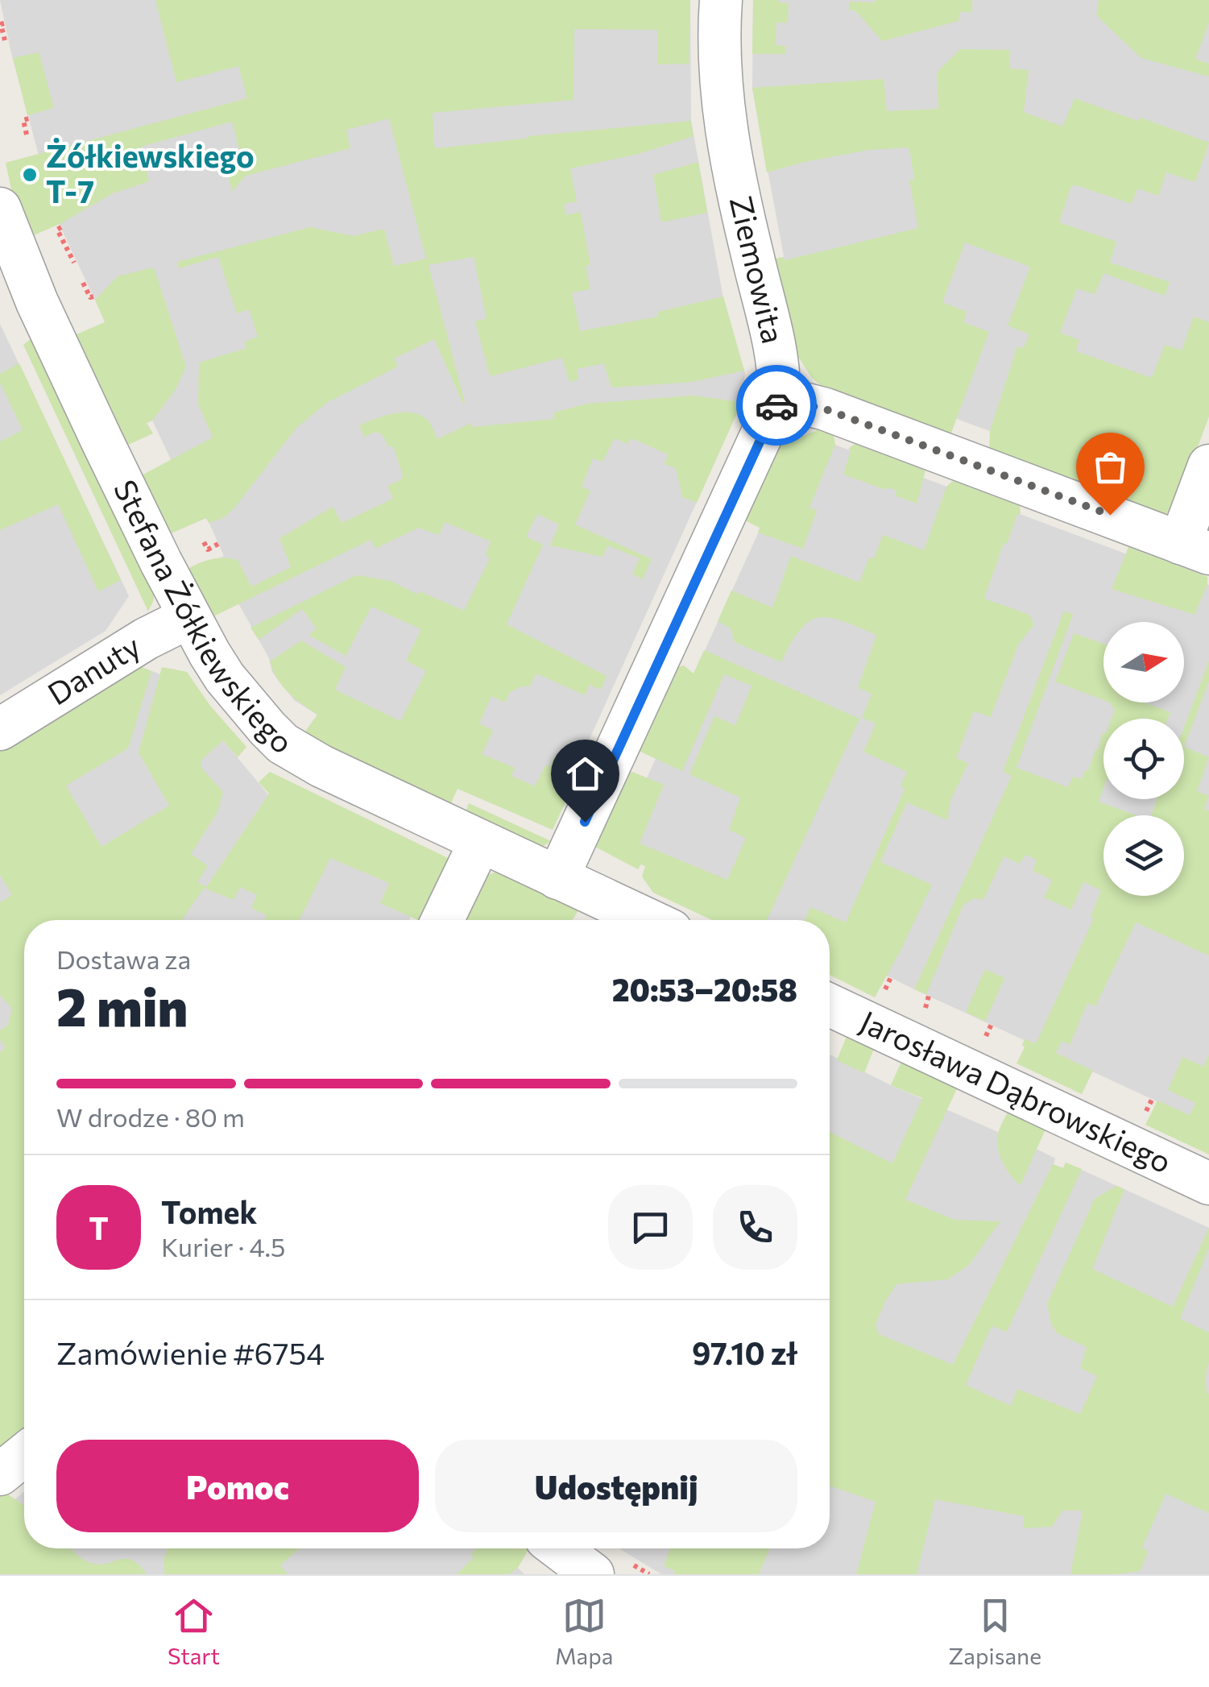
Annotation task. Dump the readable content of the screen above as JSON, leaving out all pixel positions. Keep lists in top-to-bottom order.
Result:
{
  "streets": {
    "street": [
      "Ziemowita",
      "Stefana Żółkiewskiego",
      "Danuty",
      "Jarosława Dąbrowskiego"
    ]
  },
  "crossings": [
    ["Ziemowita", "Stefana Żółkiewskiego"],
    ["Stefana Żółkiewskiego", "Danuty"]
  ],
  "places": ["Żółkiewskiego T-7"],
  "north": "right",
  "page": {
    "heading": ["2 min", "Dostawa za", "20:53–20:58"],
    "panel": [
      "Tomek",
      "Kurier · 4.5",
      "Zamówienie #6754",
      "97.10 zł"
    ],
    "bar": "W drodze · 80 m",
    "round": "T",
    "buttons": ["Pomoc", "Udostępnij"],
    "tabs": ["Start", "Mapa", "Zapisane"]
  }
}
